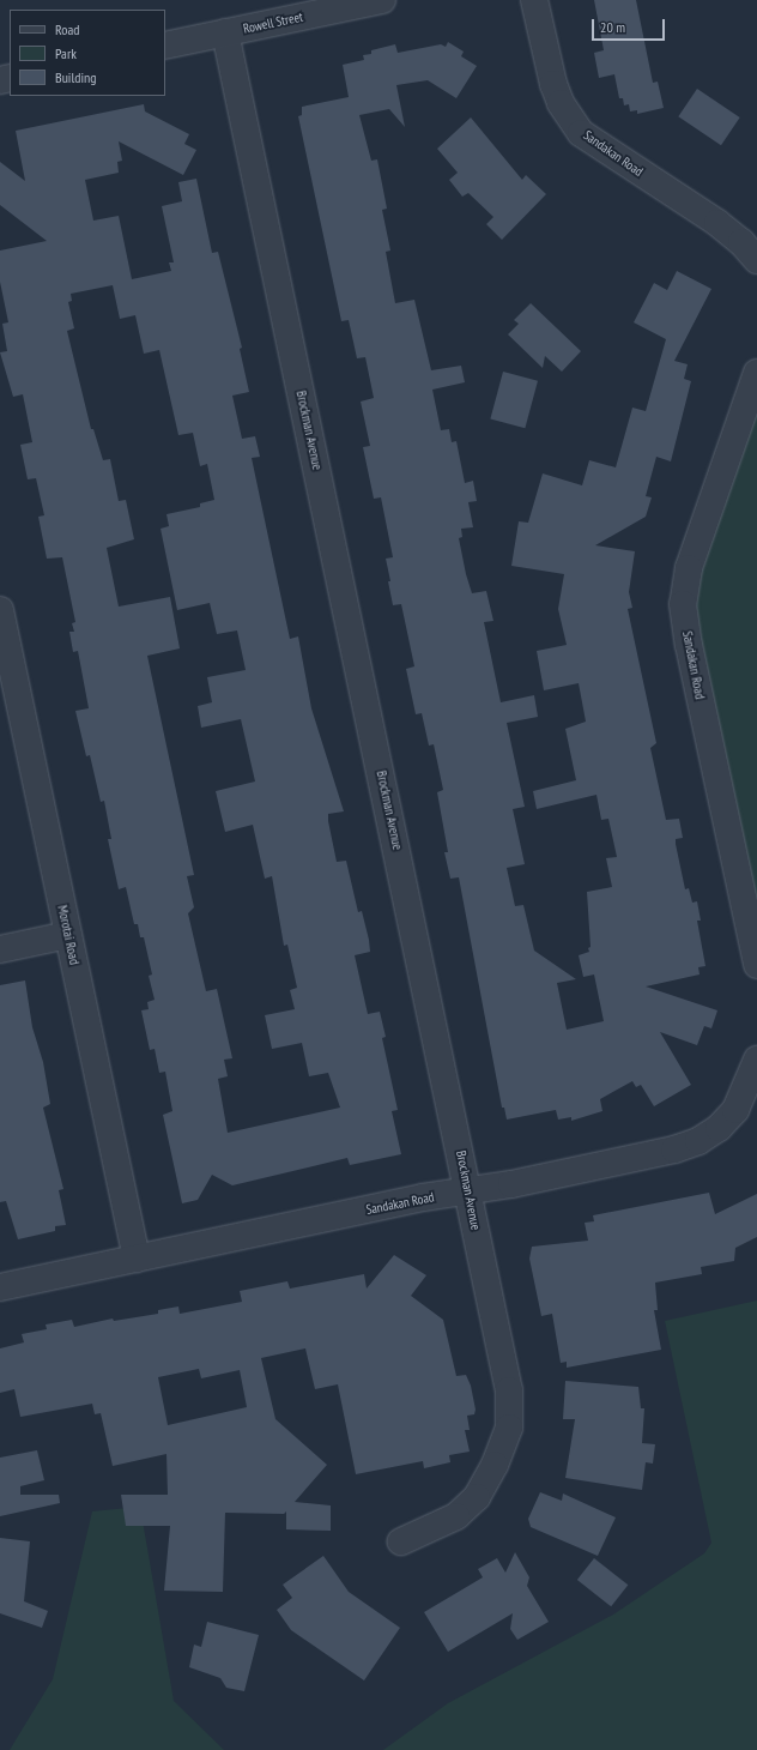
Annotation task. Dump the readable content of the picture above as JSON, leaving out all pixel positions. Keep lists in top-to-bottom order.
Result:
{
  "streets": {
    "street": [
      "Rowell Street",
      "Sandakan Road",
      "Brockman Avenue",
      "Morotai Road"
    ]
  },
  "crossings": [
    ["Rowell Street", "Brockman Avenue"],
    ["Sandakan Road", "Brockman Avenue"],
    ["Sandakan Road", "Morotai Road"]
  ],
  "legend": ["Road", "Park", "Building"],
  "scale_bar": "20 m"
}
